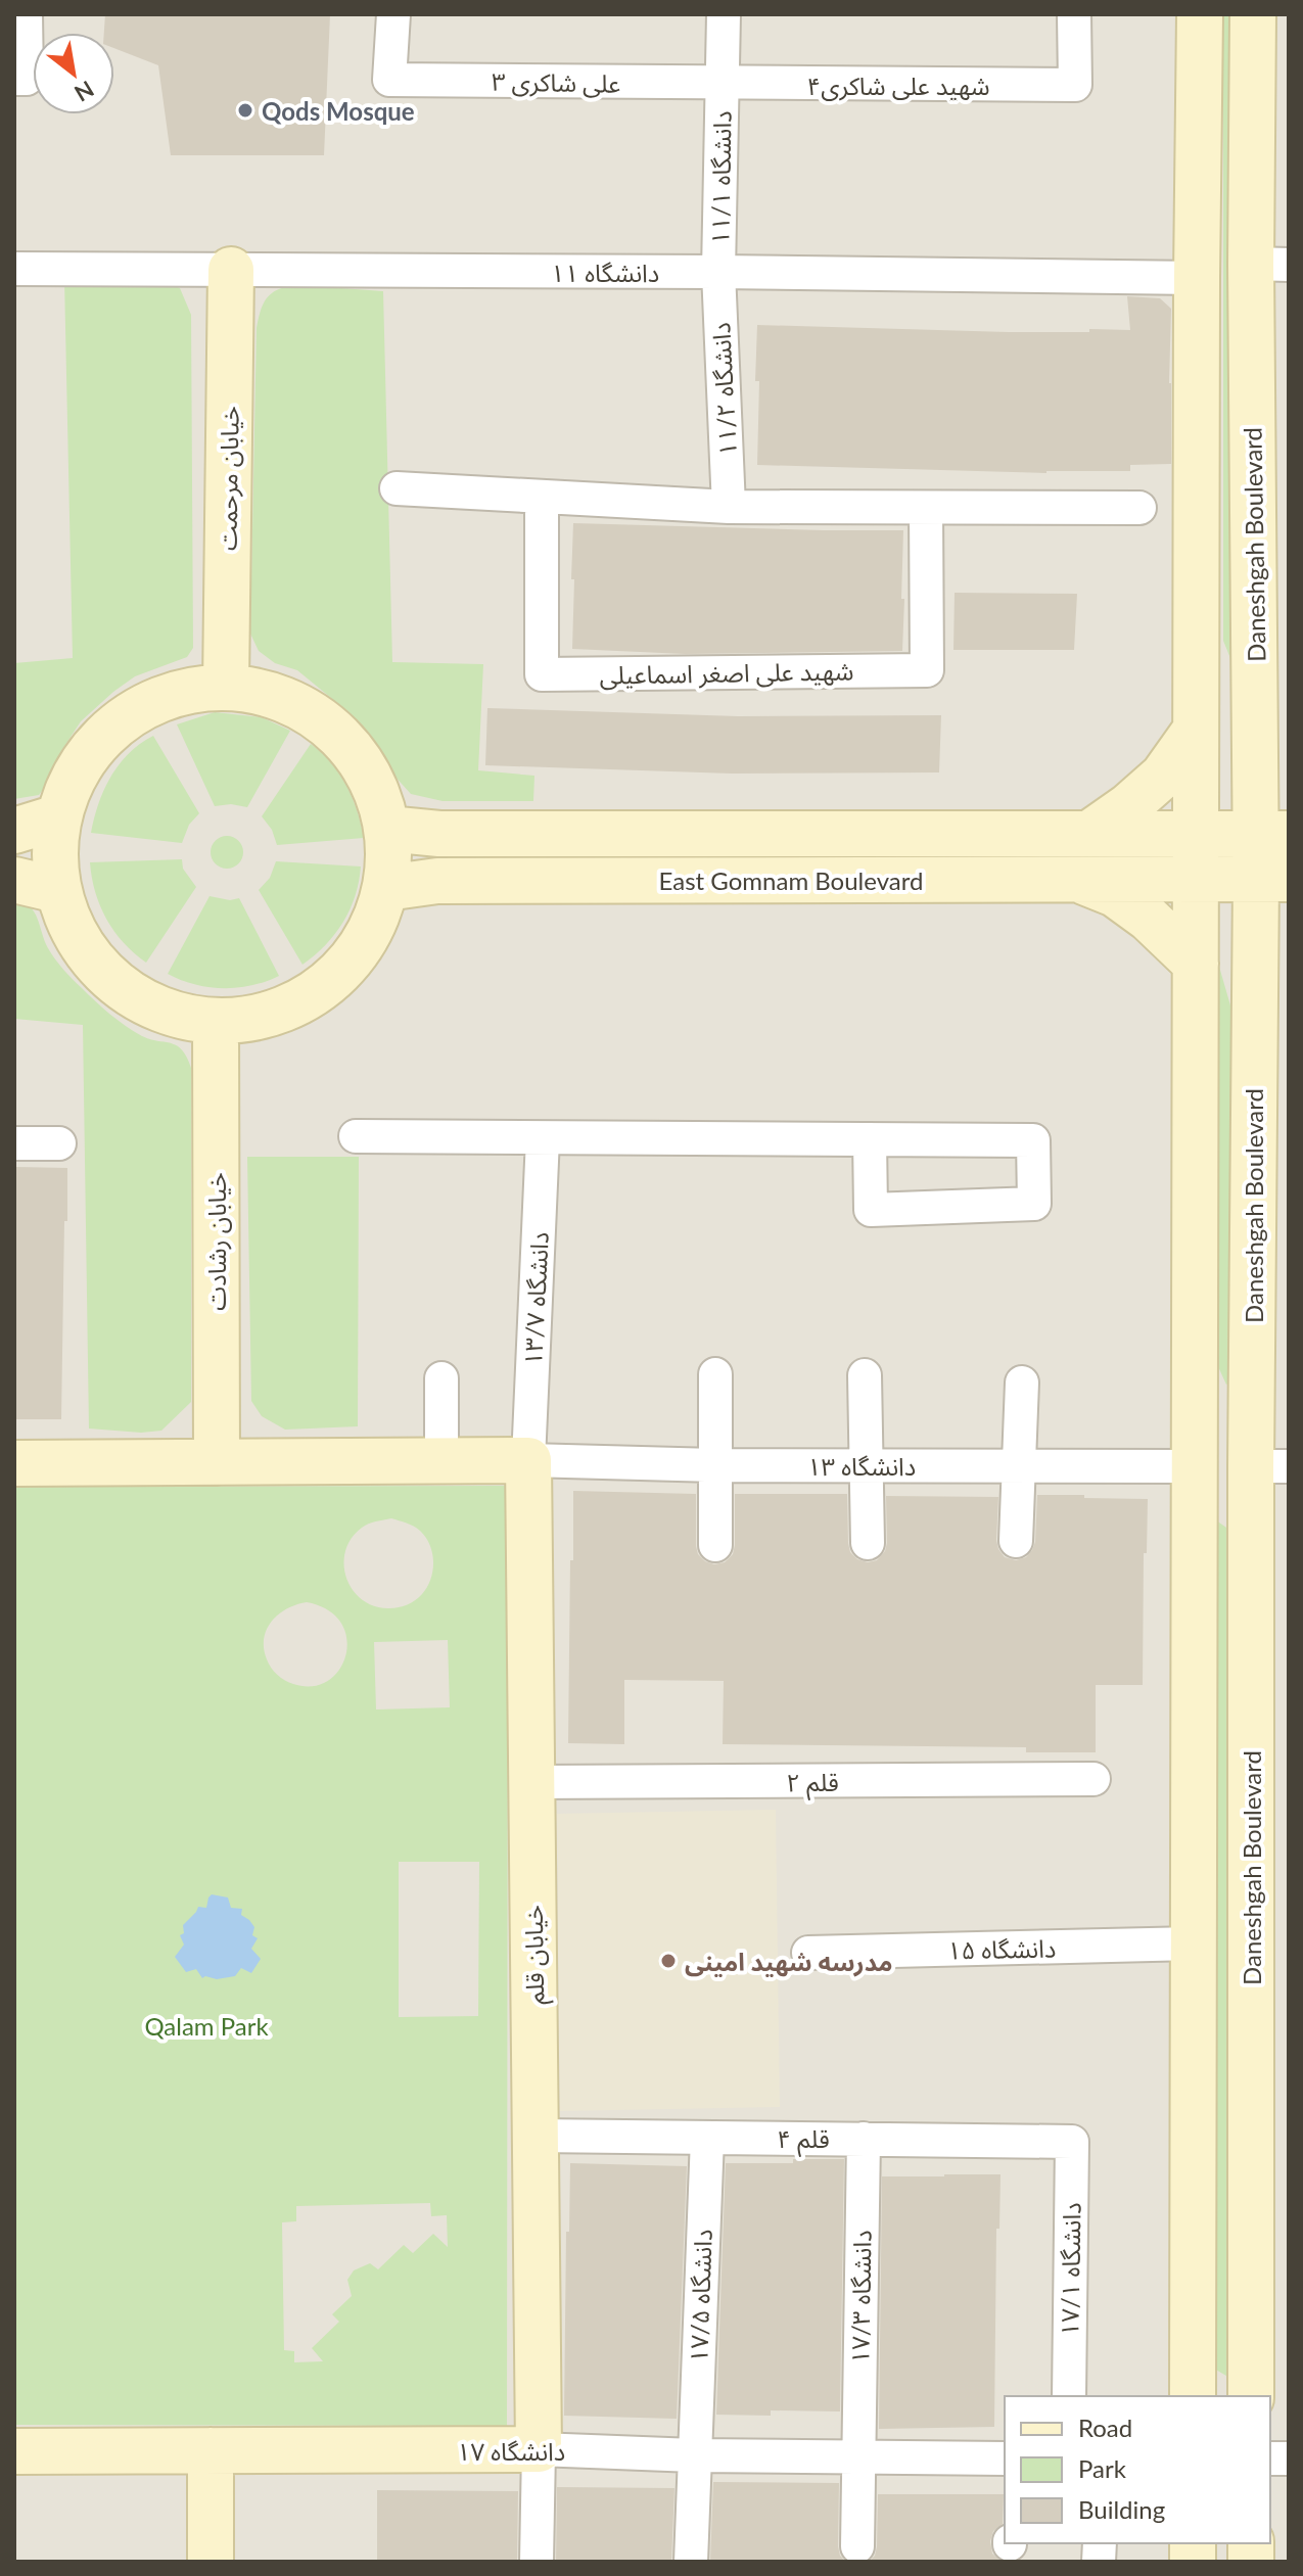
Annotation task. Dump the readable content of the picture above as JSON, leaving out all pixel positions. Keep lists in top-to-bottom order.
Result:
{
  "streets": {
    "main road": [
      "خیابان مرحمت",
      "Daneshgah Boulevard",
      "East Gomnam Boulevard",
      "خیابان رشادت",
      "خیابان قلم",
      "دانشگاه ۱۷"
    ],
    "street": [
      "علی شاکری ۳",
      "شهید علی شاکری۴",
      "دانشگاه ۱۱/۱",
      "دانشگاه ۱۱",
      "دانشگاه ۱۱/۲",
      "شهید علی اصغر اسماعیلی",
      "دانشگاه ۱۳/۷",
      "دانشگاه ۱۳",
      "قلم ۲",
      "دانشگاه ۱۵",
      "قلم ۴",
      "دانشگاه ۱۷/۱",
      "دانشگاه ۱۷/۵",
      "دانشگاه ۱۷/۳"
    ]
  },
  "crossings": [
    ["علی شاکری ۳", "شهید علی شاکری۴"],
    ["علی شاکری ۳", "دانشگاه ۱۱/۱"],
    ["شهید علی شاکری۴", "دانشگاه ۱۱/۱"],
    ["دانشگاه ۱۱/۱", "دانشگاه ۱۱"],
    ["دانشگاه ۱۱/۱", "دانشگاه ۱۱/۲"],
    ["دانشگاه ۱۱", "دانشگاه ۱۱/۲"],
    ["دانشگاه ۱۱", "خیابان مرحمت"],
    ["Daneshgah Boulevard", "East Gomnam Boulevard"],
    ["دانشگاه ۱۳/۷", "دانشگاه ۱۳"],
    ["دانشگاه ۱۳/۷", "خیابان قلم"],
    ["دانشگاه ۱۳", "خیابان قلم"],
    ["قلم ۲", "خیابان قلم"],
    ["خیابان قلم", "قلم ۴"],
    ["خیابان قلم", "دانشگاه ۱۷"],
    ["قلم ۴", "دانشگاه ۱۷/۱"],
    ["قلم ۴", "دانشگاه ۱۷/۵"],
    ["قلم ۴", "دانشگاه ۱۷/۳"],
    ["دانشگاه ۱۷/۵", "دانشگاه ۱۷"],
    ["دانشگاه ۱۷/۳", "دانشگاه ۱۷"]
  ],
  "parks": ["Qalam Park"],
  "places": ["Qods Mosque", "مدرسه شهید امینی"],
  "legend": ["Road", "Park", "Building"],
  "north": "bottom right"
}
